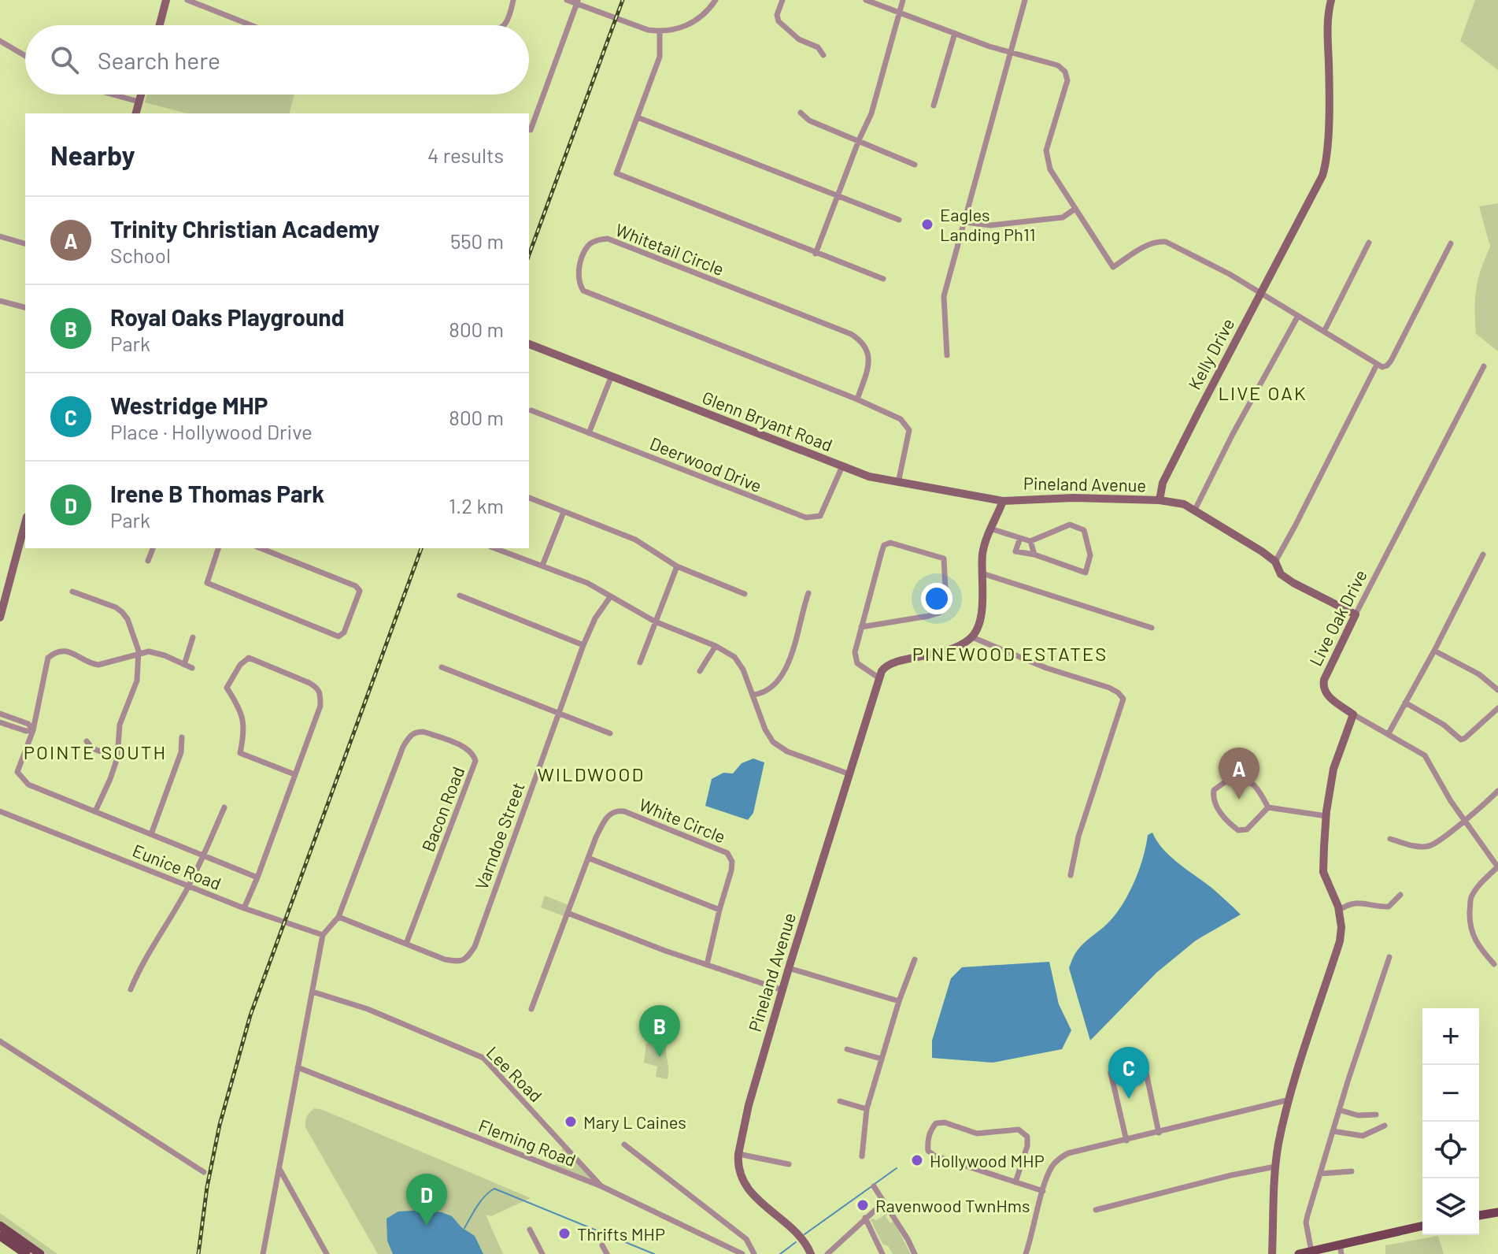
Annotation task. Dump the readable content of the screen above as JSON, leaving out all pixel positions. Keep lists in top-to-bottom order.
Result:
{
  "streets": {
    "street": [
      "Whitetail Circle",
      "Kelly Drive",
      "Glenn Bryant Road",
      "Deerwood Drive",
      "Pineland Avenue",
      "Live Oak Drive",
      "Bacon Road",
      "White Circle",
      "Varndoe Street",
      "Eunice Road",
      "Lee Road",
      "Fleming Road"
    ]
  },
  "crossings": [
    ["Whitetail Circle", "Glenn Bryant Road"],
    ["Kelly Drive", "Pineland Avenue"],
    ["Glenn Bryant Road", "Deerwood Drive"],
    ["Glenn Bryant Road", "Pineland Avenue"],
    ["Bacon Road", "Varndoe Street"],
    ["Lee Road", "Fleming Road"]
  ],
  "districts": [
    "LIVE OAK",
    "PINEWOOD ESTATES",
    "POINTE SOUTH",
    "WILDWOOD"
  ],
  "places": [
    "Eagles Landing Ph11",
    "Mary L Caines",
    "Hollywood MHP",
    "Ravenwood TwnHms",
    "Thrifts MHP"
  ],
  "page": {
    "search": "Search here",
    "heading": ["Nearby", "4 results"],
    "list": [
      {
        "mark": "A",
        "name": "Trinity Christian Academy",
        "note": "School",
        "value": "550 m"
      },
      {
        "mark": "B",
        "name": "Royal Oaks Playground",
        "note": "Park",
        "value": "800 m"
      },
      {
        "mark": "C",
        "name": "Westridge MHP",
        "note": "Place · Hollywood Drive",
        "value": "800 m"
      },
      {
        "mark": "D",
        "name": "Irene B Thomas Park",
        "note": "Park",
        "value": "1.2 km"
      }
    ],
    "pins": [
      "A",
      "B",
      "C",
      "D"
    ],
    "map_buttons": ["+", "−"]
  }
}
